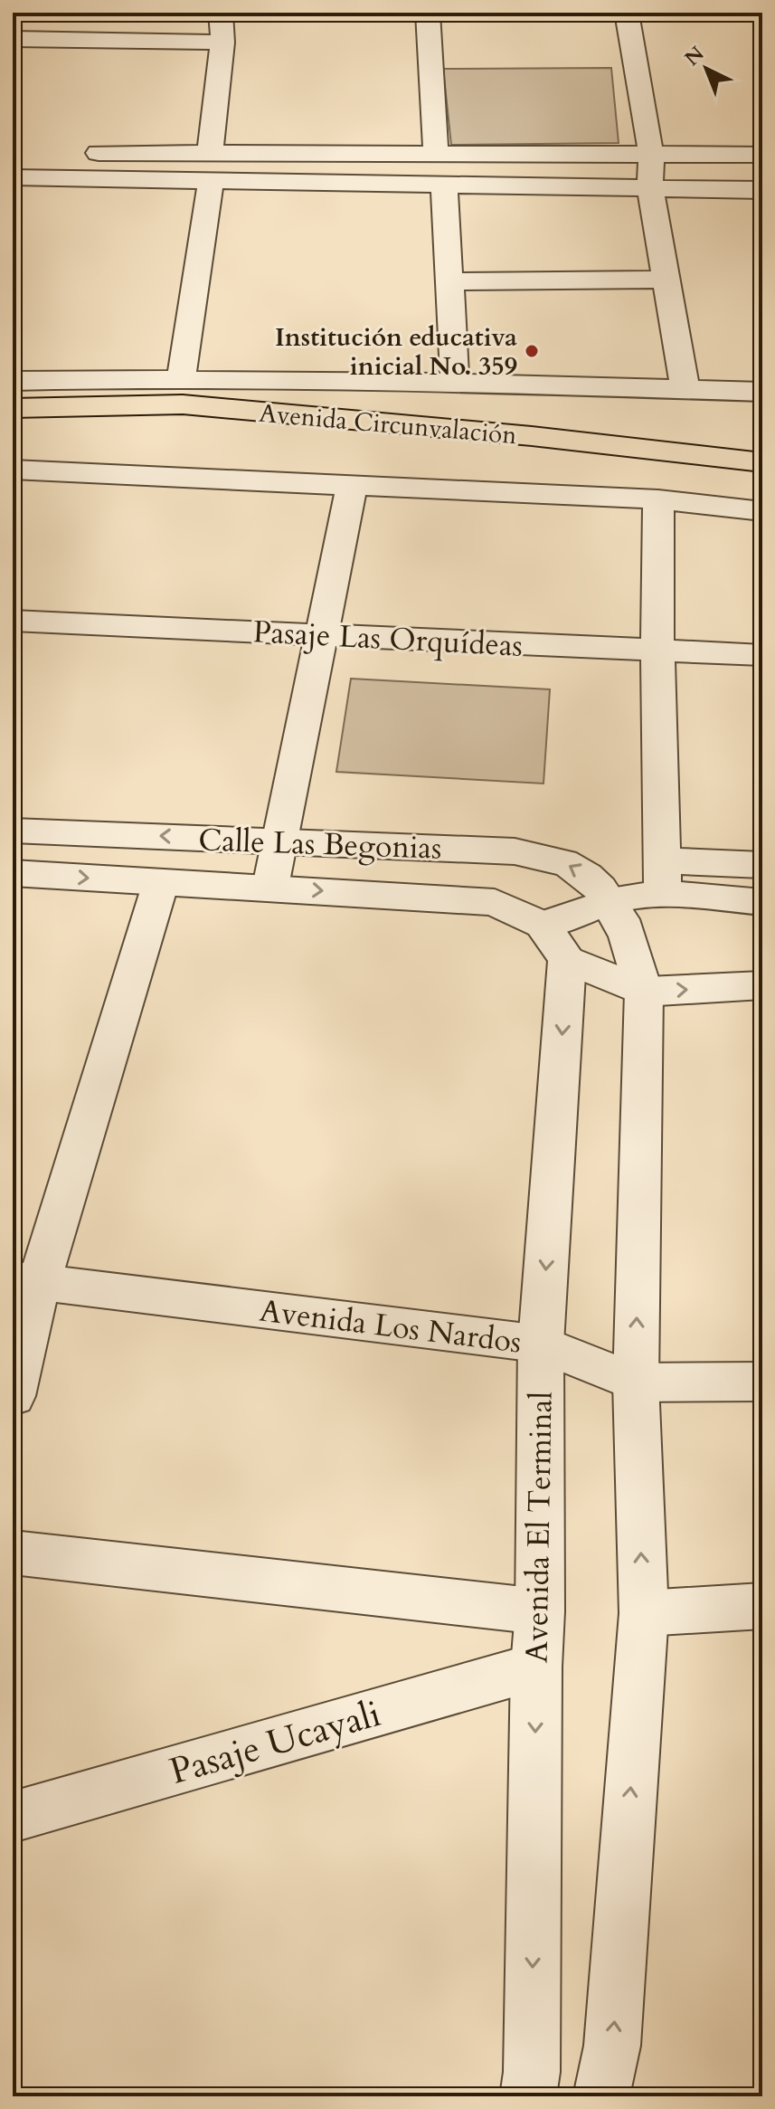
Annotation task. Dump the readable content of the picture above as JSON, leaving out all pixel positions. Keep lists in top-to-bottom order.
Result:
{
  "streets": {
    "highway": ["Avenida Circunvalación"],
    "street": [
      "Pasaje Las Orquídeas",
      "Calle Las Begonias",
      "Avenida Los Nardos",
      "Avenida El Terminal",
      "Pasaje Ucayali"
    ]
  },
  "crossings": [
    ["Calle Las Begonias", "Avenida El Terminal"],
    ["Avenida Los Nardos", "Avenida El Terminal"],
    ["Avenida El Terminal", "Pasaje Ucayali"]
  ],
  "places": ["Institución educativa inicial No. 359"],
  "north": "top left"
}
